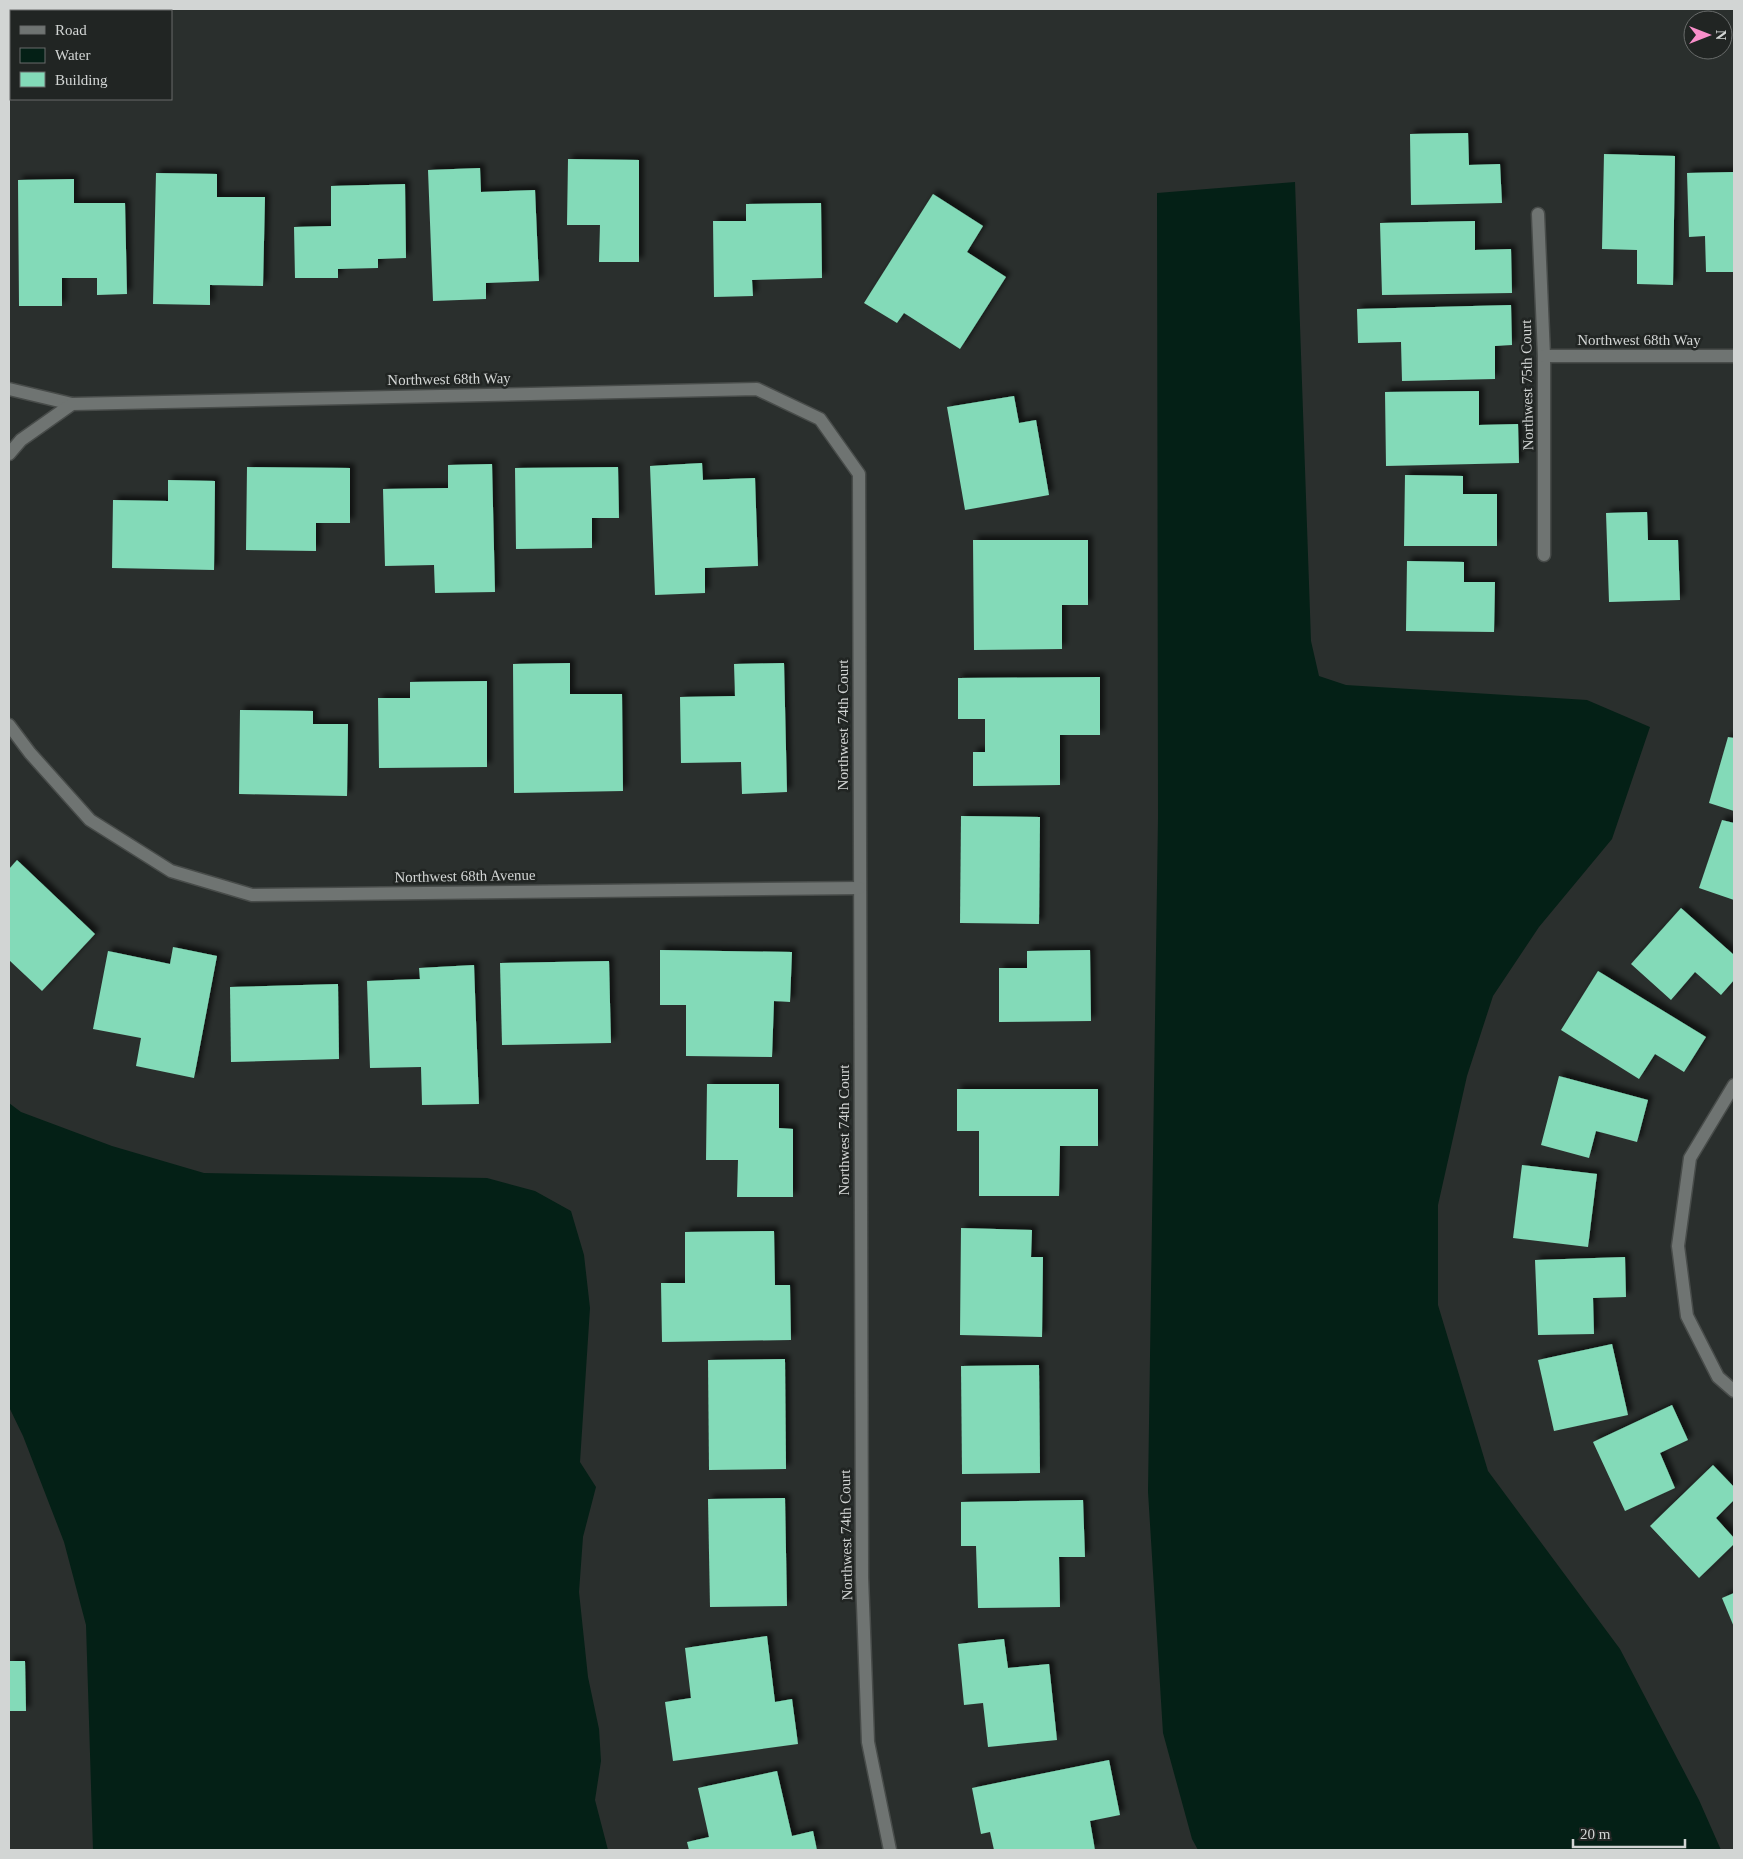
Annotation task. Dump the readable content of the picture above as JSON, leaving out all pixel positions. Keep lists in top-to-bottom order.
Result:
{
  "streets": {
    "street": [
      "Northwest 68th Way",
      "Northwest 75th Court",
      "Northwest 74th Court",
      "Northwest 68th Avenue"
    ]
  },
  "crossings": [
    ["Northwest 68th Way", "Northwest 75th Court"],
    ["Northwest 68th Way", "Northwest 74th Court"],
    ["Northwest 74th Court", "Northwest 68th Avenue"]
  ],
  "legend": ["Road", "Water", "Building"],
  "scale_bar": "20 m",
  "north": "right"
}
